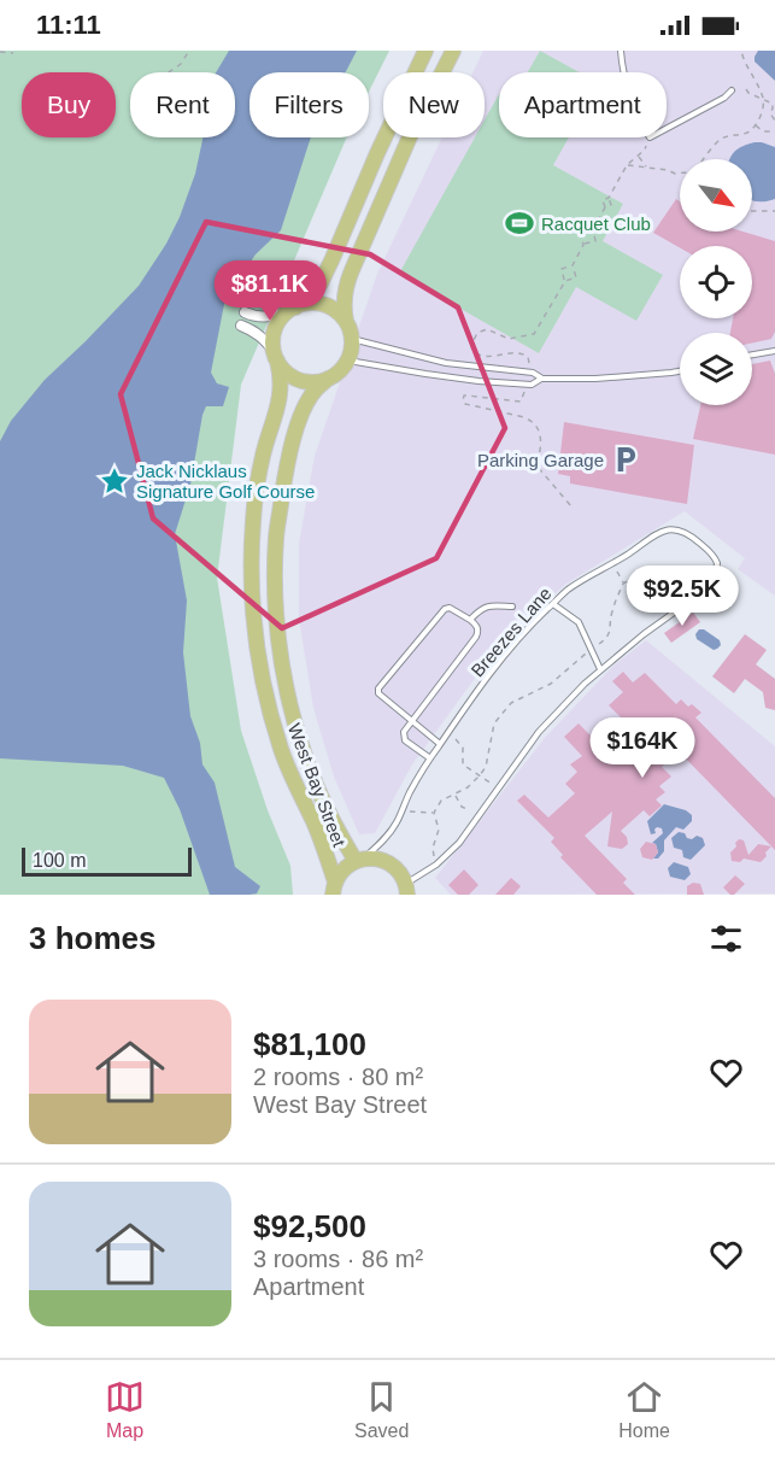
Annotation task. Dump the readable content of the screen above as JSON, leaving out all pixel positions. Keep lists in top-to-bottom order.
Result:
{
  "streets": {
    "main road": ["West Bay Street"],
    "lane": ["Breezes Lane"]
  },
  "crossings": [
    ["Breezes Lane", "West Bay Street"]
  ],
  "places": {
    "sports": ["Racquet Club"],
    "parking": ["Parking Garage"],
    "place": ["Jack Nicklaus Signature Golf Course"]
  },
  "scale_bar": "100 m",
  "north": "bottom right",
  "page": {
    "status": "11:11",
    "chip": [
      "Buy",
      "Rent",
      "Filters",
      "New",
      "Apartment"
    ],
    "price": ["$81.1K", "$92.5K", "$164K"],
    "scale": "100 m",
    "heading": "3 homes",
    "list": [
      {
        "name": "$81,100",
        "note": "2 rooms · 80 m² · West Bay Street"
      },
      {
        "name": "$92,500",
        "note": "3 rooms · 86 m² · Apartment"
      }
    ],
    "tabs": ["Map", "Saved", "Home"]
  }
}
